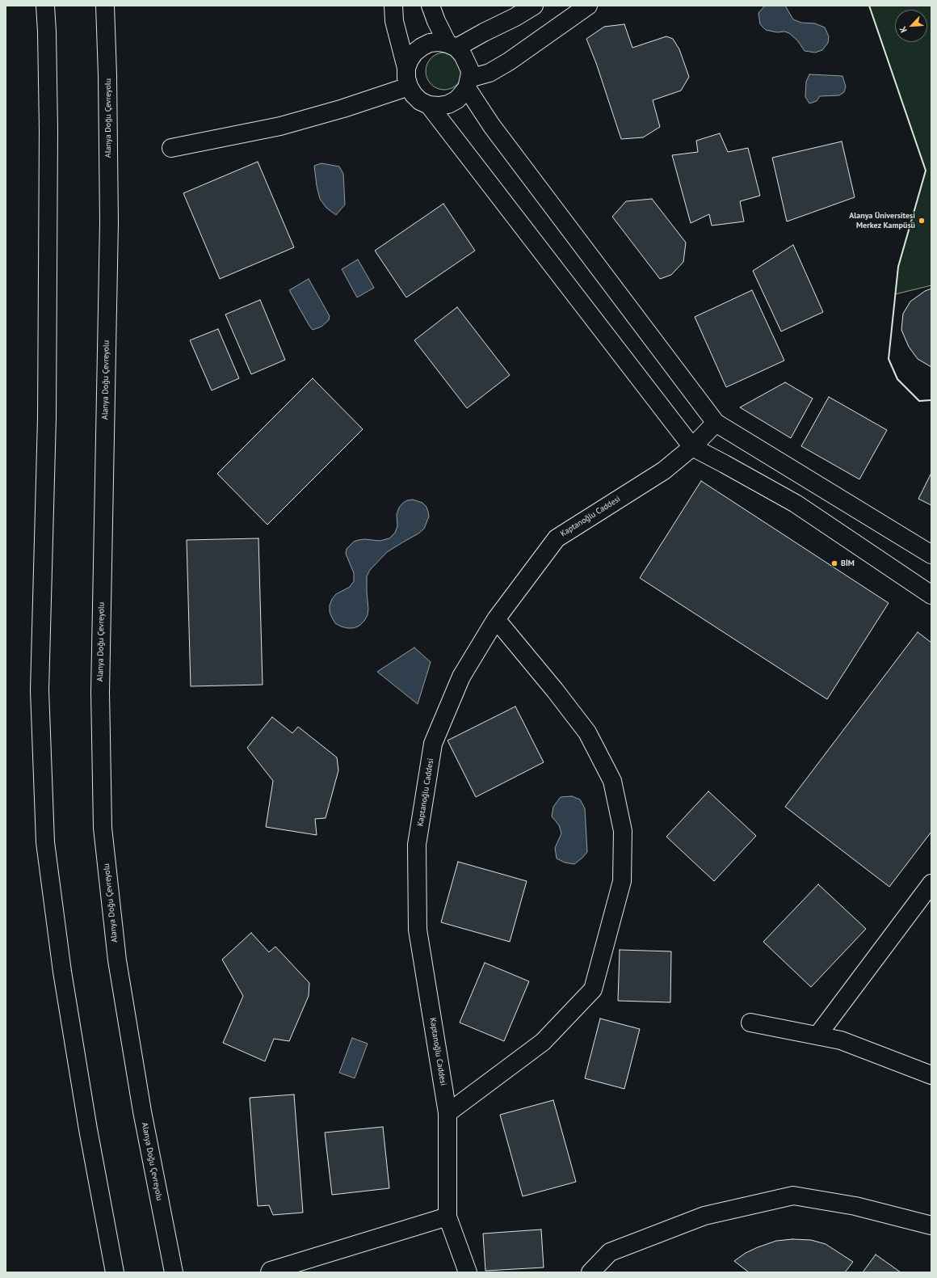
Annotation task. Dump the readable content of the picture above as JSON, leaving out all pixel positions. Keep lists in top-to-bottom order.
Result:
{
  "streets": {
    "main road": ["Alanya Doğu Çevreyolu", "Kaptanoğlu Caddesi"]
  },
  "places": ["Alanya Üniversitesi Merkez Kampüsü", "BİM"],
  "north": "bottom left"
}
